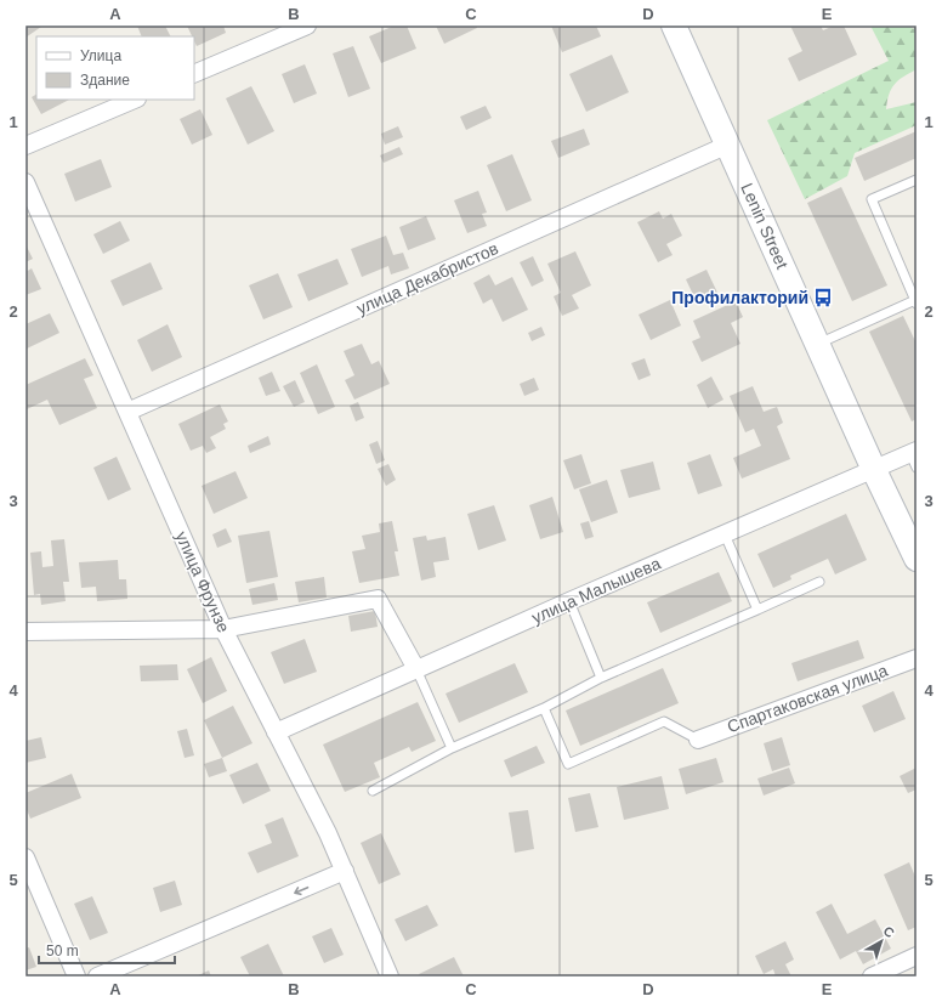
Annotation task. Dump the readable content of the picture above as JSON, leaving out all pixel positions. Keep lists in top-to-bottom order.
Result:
{
  "streets": {
    "main road": ["Lenin Street"],
    "street": [
      "улица Декабристов",
      "улица Фрунзе",
      "улица Малышева",
      "Спартаковская улица"
    ]
  },
  "crossings": [
    ["Lenin Street", "улица Декабристов"],
    ["Lenin Street", "улица Малышева"],
    ["улица Декабристов", "улица Фрунзе"],
    ["улица Фрунзе", "улица Малышева"]
  ],
  "places": {
    "bus stop": ["Профилакторий"]
  },
  "legend": ["Улица", "Здание"],
  "scale_bar": "50 m",
  "north": "top right",
  "grid": {
    "columns": [
      "A",
      "B",
      "C",
      "D",
      "E"
    ],
    "rows": [
      "1",
      "2",
      "3",
      "4",
      "5"
    ]
  }
}
